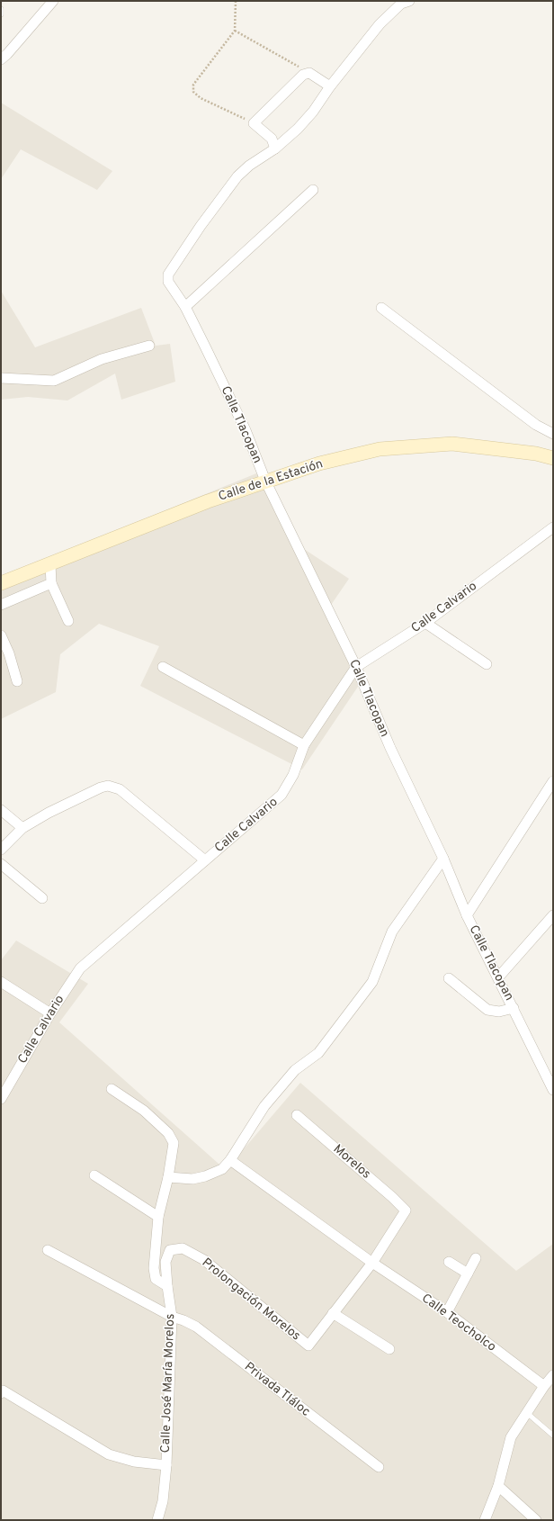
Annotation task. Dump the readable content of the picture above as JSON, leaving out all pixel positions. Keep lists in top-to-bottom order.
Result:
{
  "streets": {
    "street": [
      "Calle Tlacopan",
      "Calle de la Estación",
      "Calle Calvario",
      "Morelos",
      "Prolongación Morelos",
      "Calle Teocholco",
      "Calle José María Morelos",
      "Privada Tláloc"
    ]
  },
  "crossings": [
    ["Calle Tlacopan", "Calle de la Estación"],
    ["Calle Tlacopan", "Calle Calvario"],
    ["Morelos", "Prolongación Morelos"],
    ["Prolongación Morelos", "Calle Teocholco"],
    ["Prolongación Morelos", "Calle José María Morelos"],
    ["Calle José María Morelos", "Privada Tláloc"]
  ]
}
